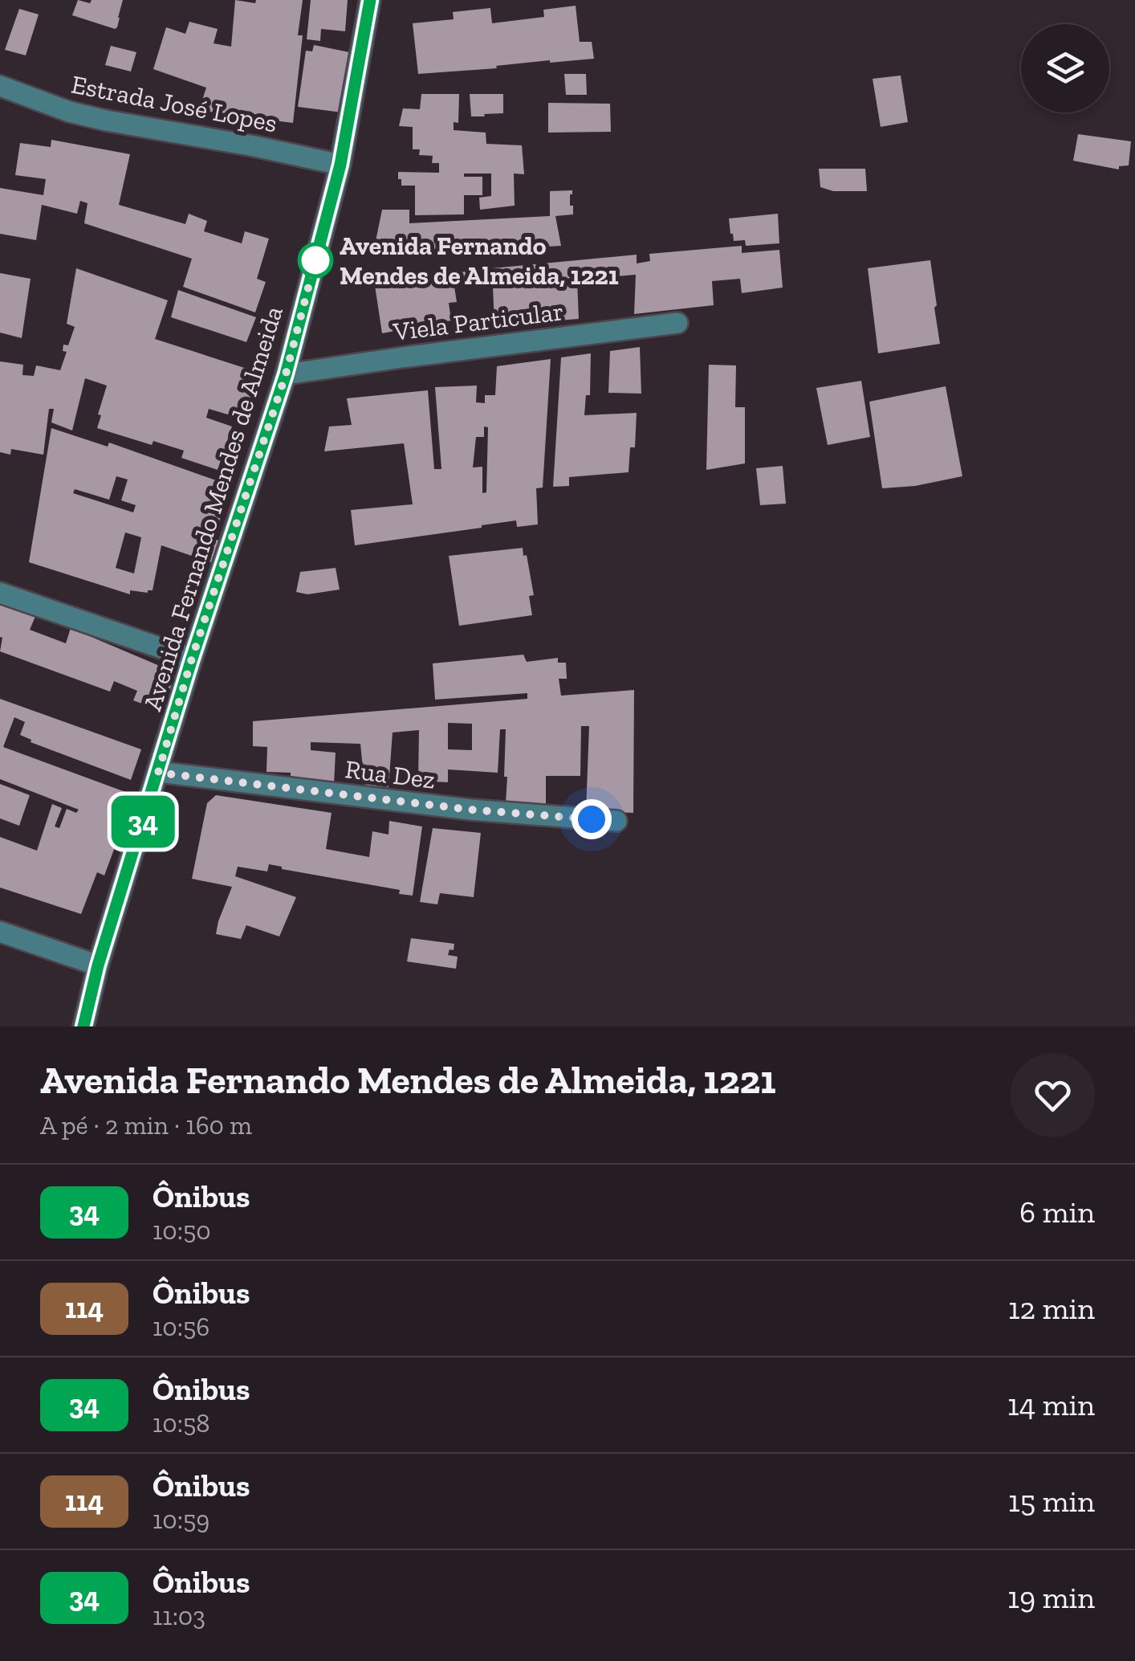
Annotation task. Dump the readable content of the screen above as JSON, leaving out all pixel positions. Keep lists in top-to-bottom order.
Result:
{
  "streets": {
    "street": [
      "Estrada José Lopes",
      "Viela Particular",
      "Avenida Fernando Mendes de Almeida",
      "Rua Dez"
    ]
  },
  "crossings": [
    ["Estrada José Lopes", "Avenida Fernando Mendes de Almeida"],
    ["Viela Particular", "Avenida Fernando Mendes de Almeida"],
    ["Avenida Fernando Mendes de Almeida", "Rua Dez"]
  ],
  "places": ["Avenida Fernando Mendes de Almeida, 1221"],
  "lines": ["bus line 34"],
  "page": {
    "on_map": "34",
    "heading": ["Avenida Fernando Mendes de Almeida, 1221", "A pé · 2 min · 160 m"],
    "list": [
      {
        "mark": "34",
        "name": "Ônibus",
        "note": "10:50",
        "value": "6 min"
      },
      {
        "mark": "114",
        "name": "Ônibus",
        "note": "10:56",
        "value": "12 min"
      },
      {
        "mark": "34",
        "name": "Ônibus",
        "note": "10:58",
        "value": "14 min"
      },
      {
        "mark": "114",
        "name": "Ônibus",
        "note": "10:59",
        "value": "15 min"
      },
      {
        "mark": "34",
        "name": "Ônibus",
        "note": "11:03",
        "value": "19 min"
      }
    ]
  }
}
